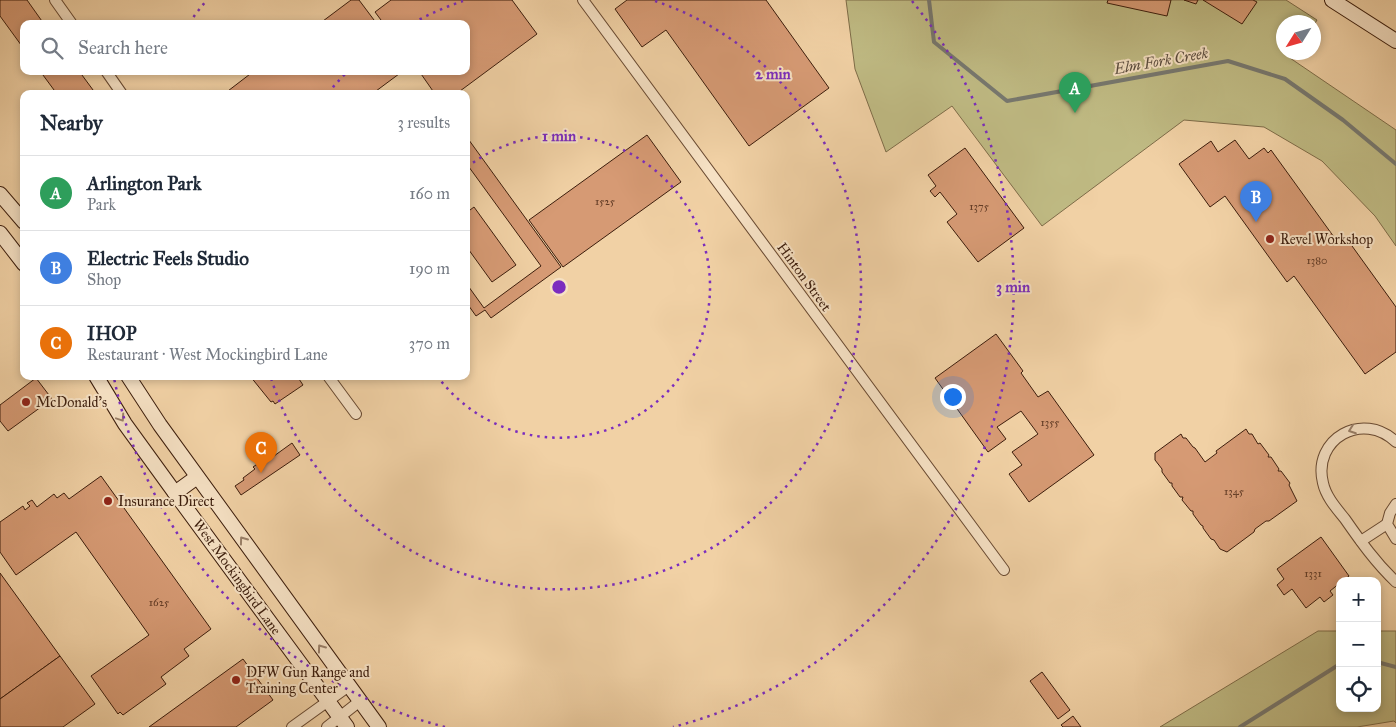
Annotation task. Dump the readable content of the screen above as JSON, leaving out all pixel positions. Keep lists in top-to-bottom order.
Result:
{
  "streets": {
    "main road": ["West Mockingbird Lane"],
    "street": ["Hinton Street"]
  },
  "water": ["Elm Fork Creek"],
  "places": [
    "Revel Workshop",
    "McDonald's",
    "Insurance Direct",
    "DFW Gun Range and Training Center"
  ],
  "house_numbers": [
    "1525",
    "1375",
    "1380",
    "1355",
    "1345",
    "1331",
    "1625"
  ],
  "north": "bottom left",
  "page": {
    "search": "Search here",
    "pins": ["A", "B", "C"],
    "heading": ["Nearby", "3 results"],
    "list": [
      {
        "mark": "A",
        "name": "Arlington Park",
        "note": "Park",
        "value": "160 m"
      },
      {
        "mark": "B",
        "name": "Electric Feels Studio",
        "note": "Shop",
        "value": "190 m"
      },
      {
        "mark": "C",
        "name": "IHOP",
        "note": "Restaurant · West Mockingbird Lane",
        "value": "370 m"
      }
    ],
    "map_buttons": ["+", "−"]
  },
  "rings": ["2 min", "1 min", "3 min"]
}
